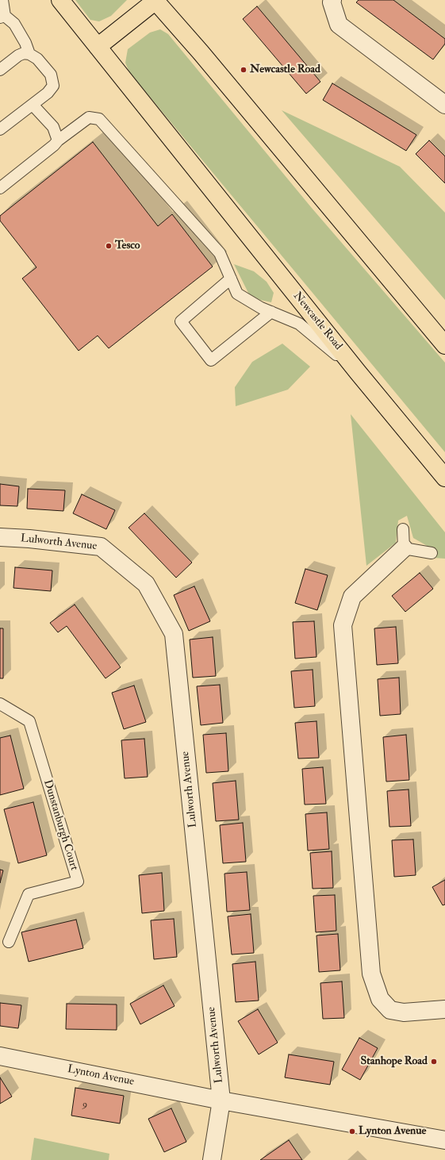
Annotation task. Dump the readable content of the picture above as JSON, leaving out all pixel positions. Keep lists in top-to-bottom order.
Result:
{
  "streets": {
    "main road": ["Newcastle Road"],
    "street": ["Lulworth Avenue", "Lynton Avenue"],
    "lane": ["Dunstanburgh Court"]
  },
  "crossings": [
    ["Lulworth Avenue", "Lynton Avenue"]
  ],
  "places": [
    "Newcastle Road",
    "Tesco",
    "Stanhope Road",
    "Lynton Avenue"
  ],
  "house_numbers": ["9"]
}
